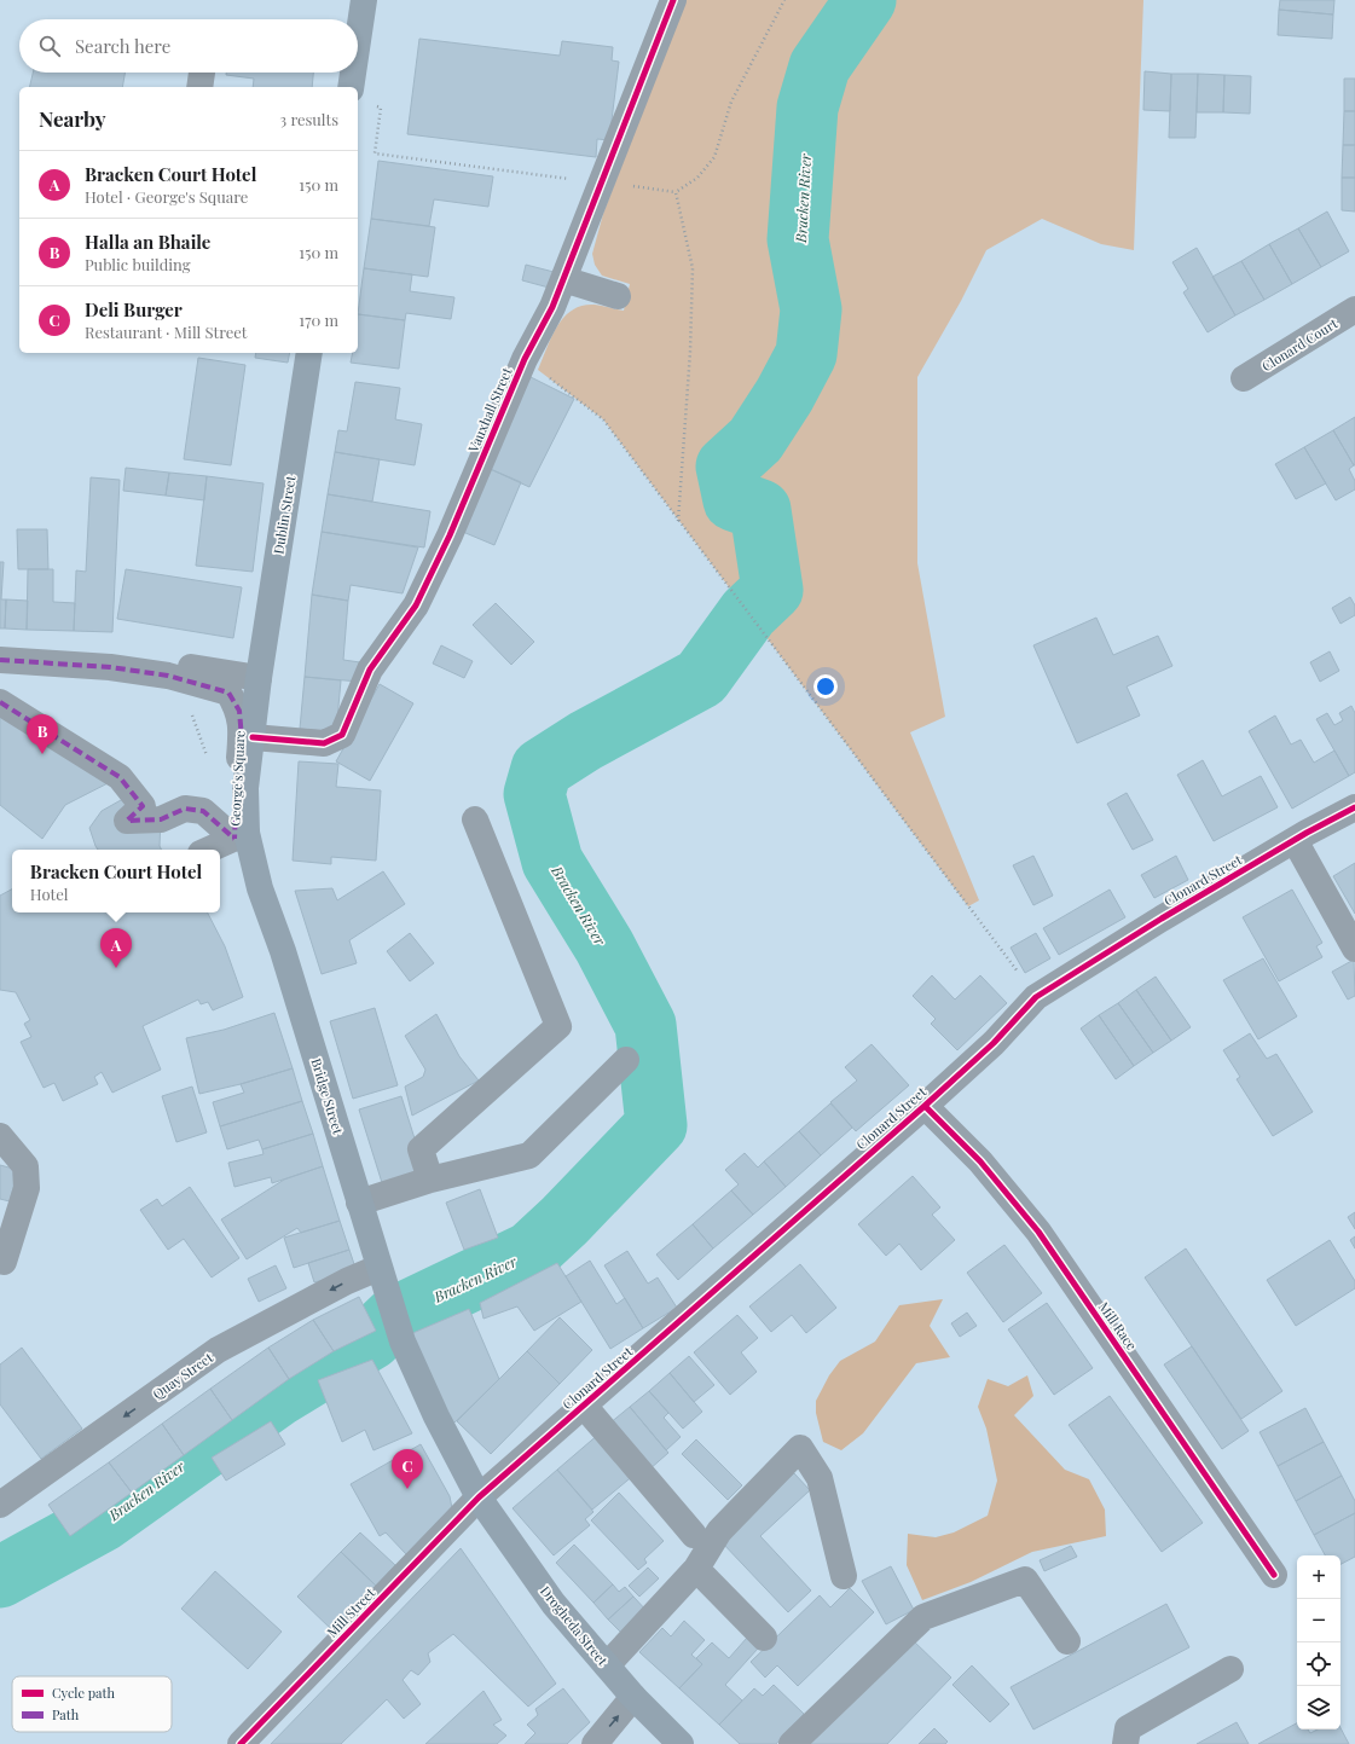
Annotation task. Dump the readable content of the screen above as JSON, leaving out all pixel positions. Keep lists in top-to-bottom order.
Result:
{
  "streets": {
    "main road": ["Dublin Street", "Bridge Street", "Drogheda Street"],
    "street": [
      "Clonard Court",
      "Vauxhall Street",
      "George's Square",
      "Clonard Street",
      "Mill Race",
      "Quay Street",
      "Mill Street"
    ]
  },
  "crossings": [
    ["Vauxhall Street", "Bridge Street"],
    ["Dublin Street", "Bridge Street"],
    ["George's Square", "Bridge Street"],
    ["Clonard Street", "Bridge Street"],
    ["Clonard Street", "Mill Race"],
    ["Clonard Street", "Mill Street"],
    ["Clonard Street", "Drogheda Street"],
    ["Bridge Street", "Quay Street"],
    ["Bridge Street", "Mill Street"],
    ["Bridge Street", "Drogheda Street"],
    ["Mill Street", "Drogheda Street"]
  ],
  "one_way": ["Quay Street"],
  "water": ["Bracken River"],
  "legend": ["Cycle path", "Path"],
  "page": {
    "search": "Search here",
    "heading": ["Nearby", "3 results"],
    "list": [
      {
        "mark": "A",
        "name": "Bracken Court Hotel",
        "note": "Hotel · George's Square",
        "value": "150 m"
      },
      {
        "mark": "B",
        "name": "Halla an Bhaile",
        "note": "Public building",
        "value": "150 m"
      },
      {
        "mark": "C",
        "name": "Deli Burger",
        "note": "Restaurant · Mill Street",
        "value": "170 m"
      }
    ],
    "pins": ["B", "A", "C"],
    "popup": ["Bracken Court Hotel", "Hotel"],
    "map_buttons": ["+", "−"]
  }
}
